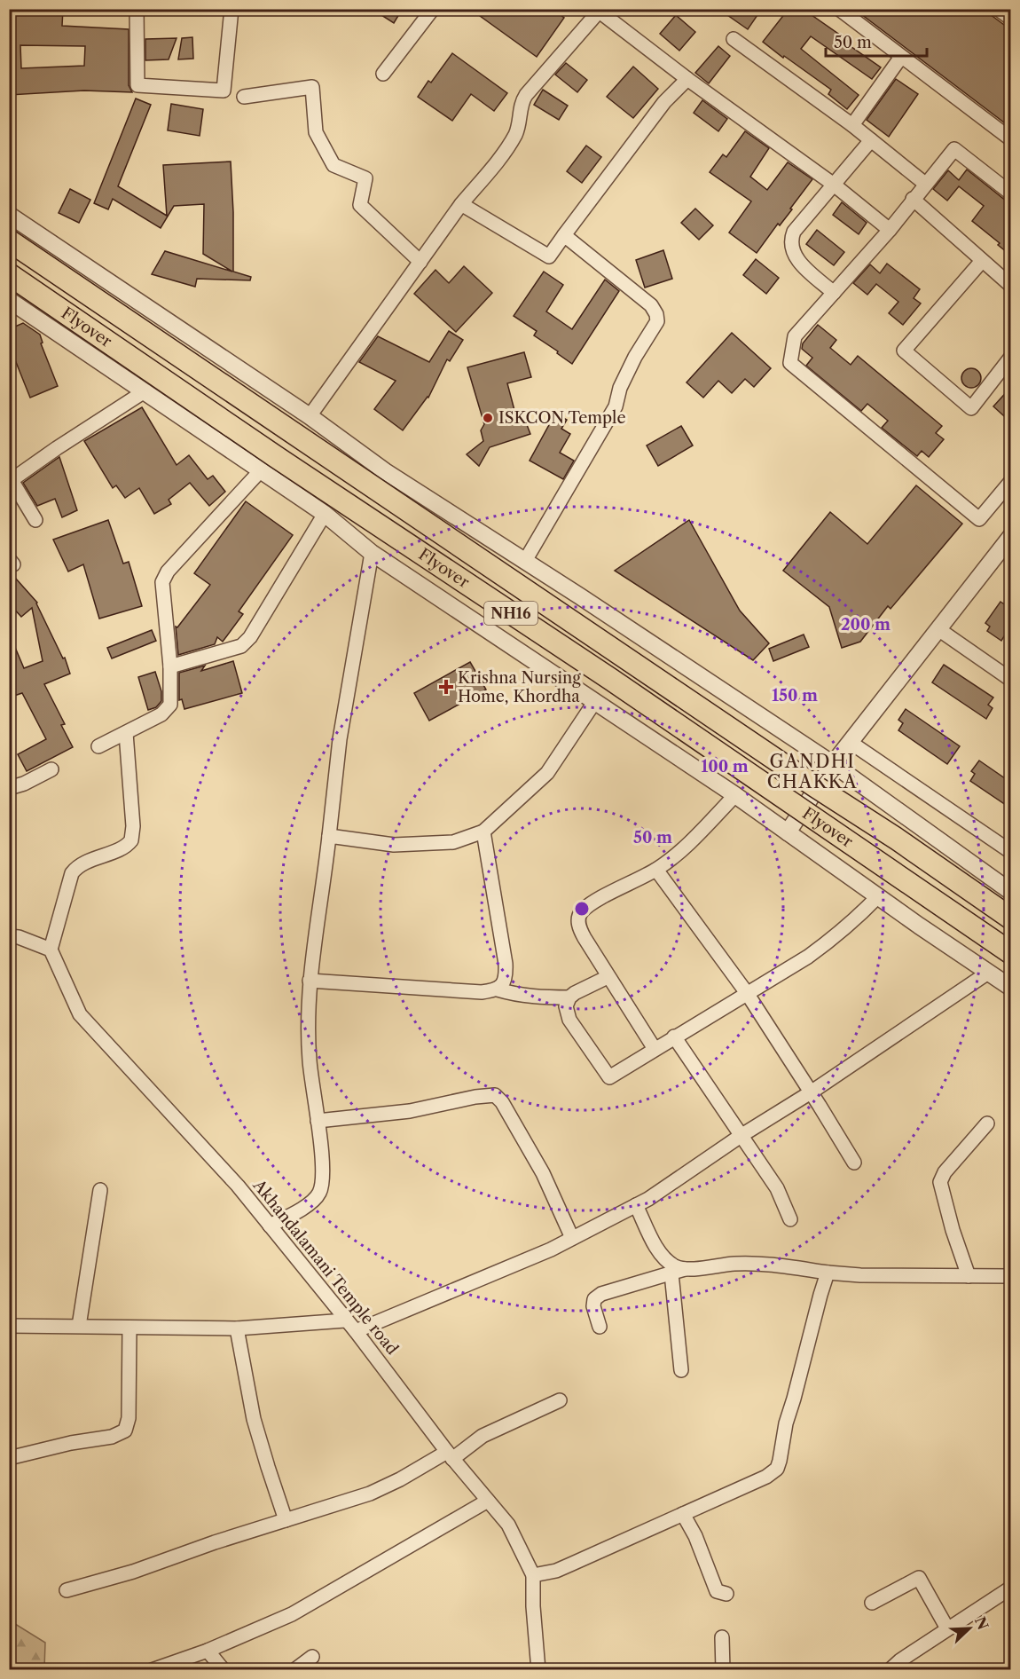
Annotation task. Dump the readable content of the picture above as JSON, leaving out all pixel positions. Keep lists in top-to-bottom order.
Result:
{
  "streets": {
    "highway": ["Flyover", "NH16"],
    "street": ["Akhandalamani Temple road"]
  },
  "districts": ["GANDHI CHAKKA"],
  "places": {
    "other": ["ISKCON Temple"],
    "health": ["Krishna Nursing Home, Khordha"]
  },
  "scale_bar": "50 m",
  "north": "top right",
  "rings": [
    "200 m",
    "150 m",
    "100 m",
    "50 m"
  ]
}
